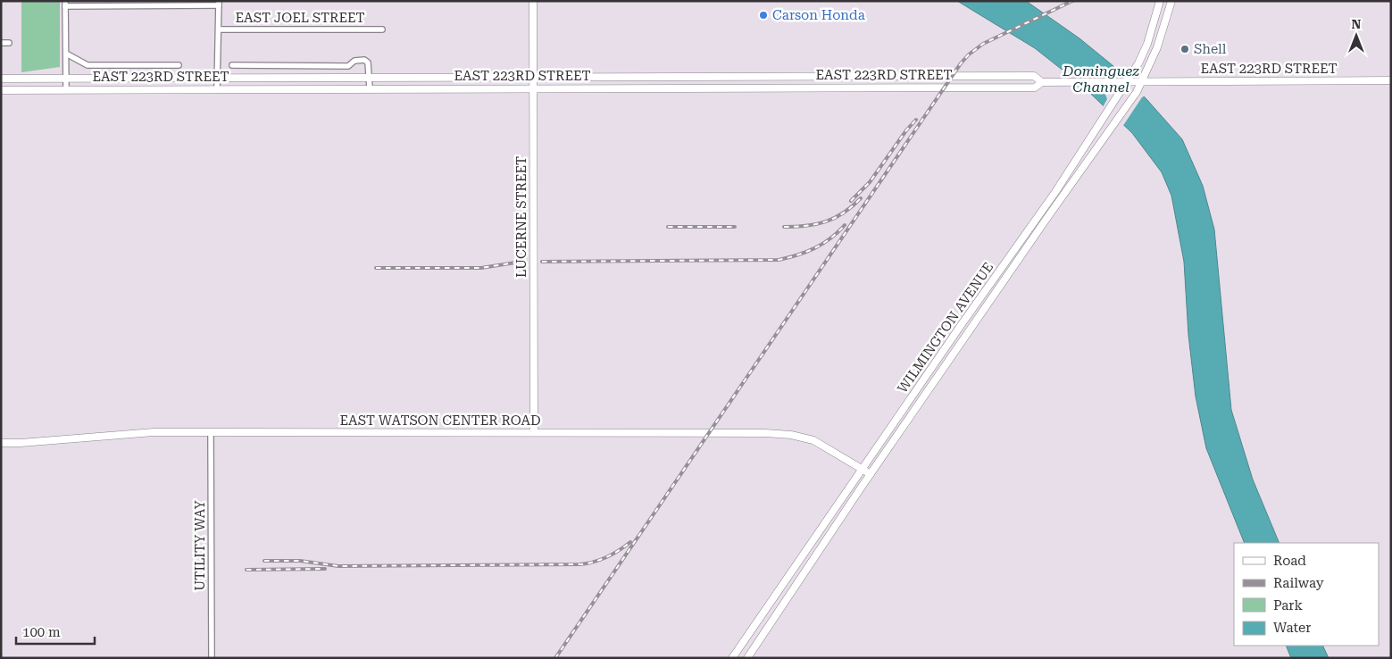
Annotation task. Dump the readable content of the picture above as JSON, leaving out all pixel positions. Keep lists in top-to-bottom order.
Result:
{
  "streets": {
    "main road": [
      "EAST 223RD STREET",
      "LUCERNE STREET",
      "WILMINGTON AVENUE",
      "EAST WATSON CENTER ROAD"
    ],
    "street": ["EAST JOEL STREET", "UTILITY WAY"]
  },
  "crossings": [
    ["EAST 223RD STREET", "LUCERNE STREET"],
    ["EAST 223RD STREET", "WILMINGTON AVENUE"],
    ["LUCERNE STREET", "EAST WATSON CENTER ROAD"],
    ["WILMINGTON AVENUE", "EAST WATSON CENTER ROAD"],
    ["EAST WATSON CENTER ROAD", "UTILITY WAY"]
  ],
  "water": ["Dominguez Channel"],
  "places": ["Carson Honda", "Shell"],
  "legend": [
    "Road",
    "Railway",
    "Park",
    "Water"
  ],
  "scale_bar": "100 m",
  "north": "top"
}
